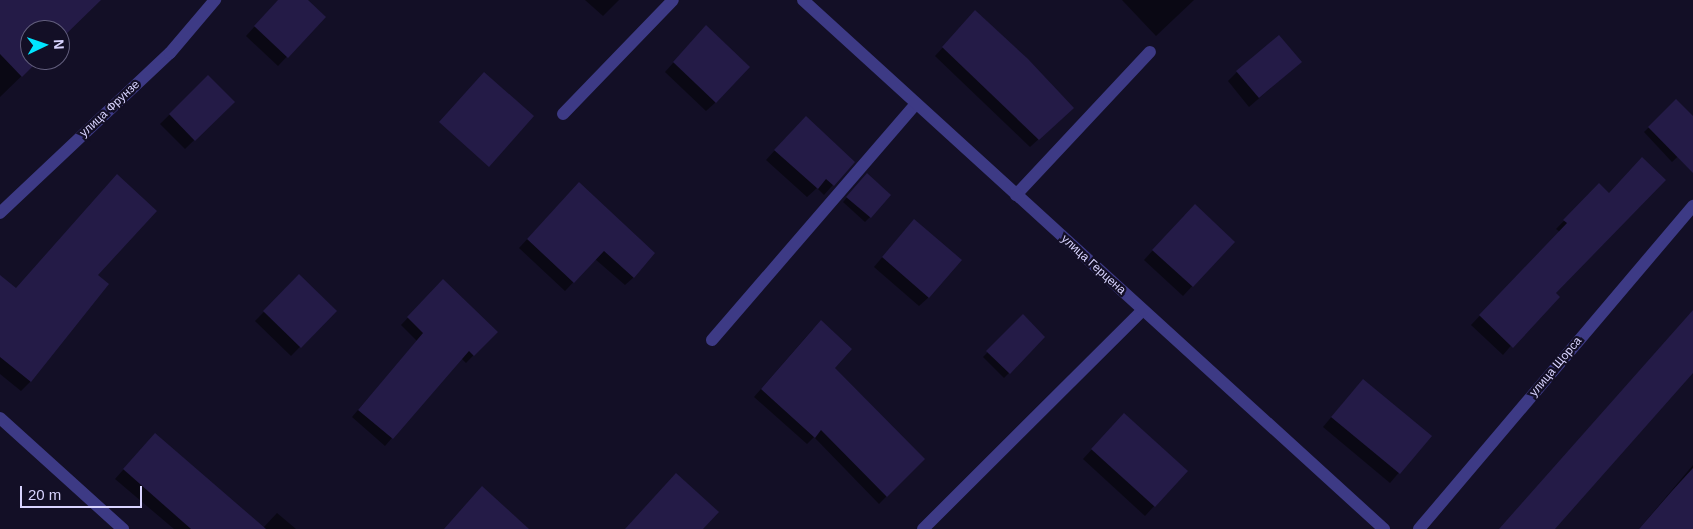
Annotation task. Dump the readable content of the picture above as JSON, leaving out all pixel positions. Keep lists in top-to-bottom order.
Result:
{
  "streets": {
    "street": ["улица Фрунзе", "улица Герцена", "улица Щорса"]
  },
  "scale_bar": "20 m",
  "north": "right"
}
